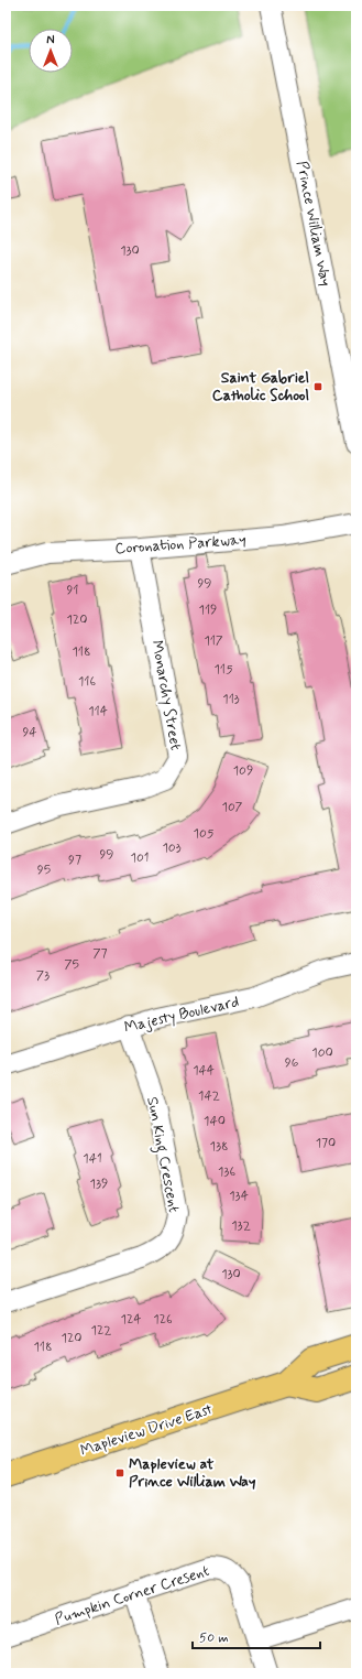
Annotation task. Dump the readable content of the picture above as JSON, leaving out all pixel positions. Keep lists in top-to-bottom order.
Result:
{
  "streets": {
    "main road": ["Mapleview Drive East"],
    "street": [
      "Prince William Way",
      "Coronation Parkway",
      "Monarchy Street",
      "Majesty Boulevard",
      "Sun King Crescent",
      "Pumpkin Corner Cresent"
    ]
  },
  "crossings": [
    ["Coronation Parkway", "Monarchy Street"],
    ["Majesty Boulevard", "Sun King Crescent"]
  ],
  "places": {
    "transit": ["Saint Gabriel Catholic School", "Mapleview at Prince William Way"]
  },
  "house_numbers": [
    "130",
    "99",
    "91",
    "119",
    "120",
    "117",
    "118",
    "115",
    "116",
    "113",
    "114",
    "94",
    "109",
    "107",
    "105",
    "103",
    "99",
    "101",
    "97",
    "95",
    "77",
    "75",
    "73",
    "100",
    "96",
    "144",
    "142",
    "140",
    "170",
    "138",
    "141",
    "136",
    "139",
    "134",
    "132",
    "130",
    "124",
    "126",
    "122",
    "120",
    "118"
  ],
  "scale_bar": "50 m",
  "north": "top"
}
